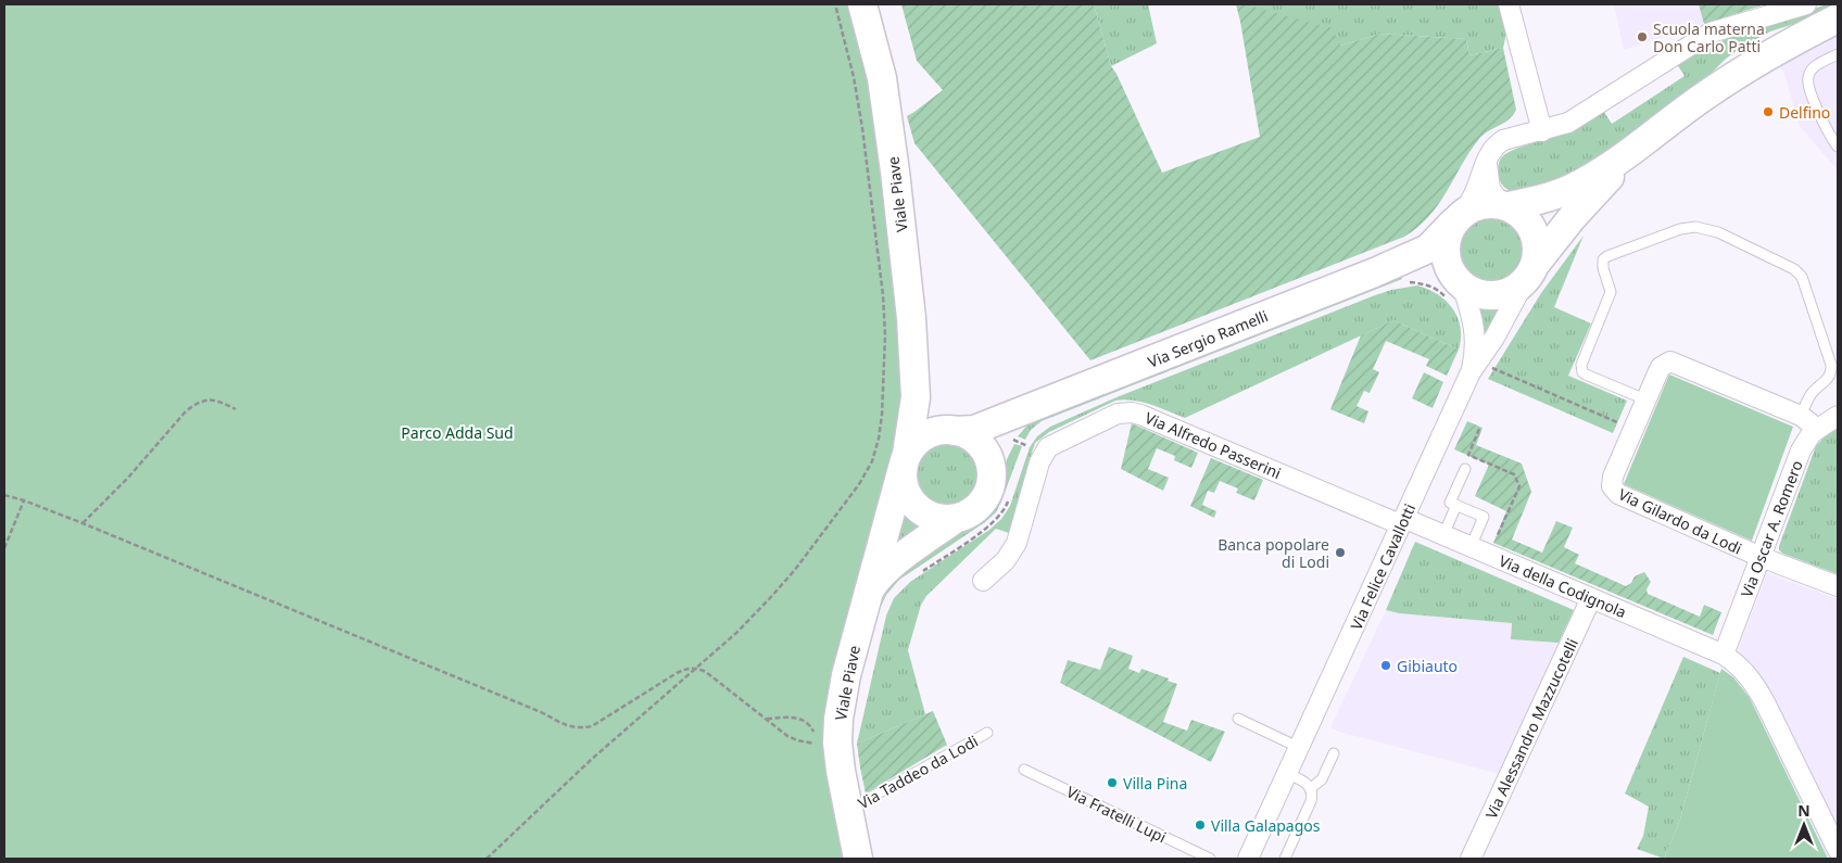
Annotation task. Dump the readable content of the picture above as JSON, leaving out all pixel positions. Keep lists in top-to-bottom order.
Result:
{
  "streets": {
    "street": [
      "Viale Piave",
      "Via Sergio Ramelli",
      "Via Alfredo Passerini",
      "Via Gilardo da Lodi",
      "Via Oscar A. Romero",
      "Via Felice Cavallotti",
      "Via della Codignola",
      "Via Alessandro Mazzucotelli"
    ],
    "lane": ["Via Taddeo da Lodi", "Via Fratelli Lupi"]
  },
  "crossings": [
    ["Viale Piave", "Via Sergio Ramelli"],
    ["Viale Piave", "Via Taddeo da Lodi"],
    ["Via Sergio Ramelli", "Via Felice Cavallotti"],
    ["Via Alfredo Passerini", "Via Felice Cavallotti"],
    ["Via Alfredo Passerini", "Via della Codignola"],
    ["Via Gilardo da Lodi", "Via Oscar A. Romero"],
    ["Via Oscar A. Romero", "Via della Codignola"],
    ["Via Felice Cavallotti", "Via della Codignola"],
    ["Via della Codignola", "Via Alessandro Mazzucotelli"]
  ],
  "parks": ["Parco Adda Sud"],
  "places": [
    "Scuola materna Don Carlo Patti",
    "Delfino",
    "Banca popolare di Lodi",
    "Gibiauto",
    "Villa Pina",
    "Villa Galapagos"
  ],
  "north": "top"
}
